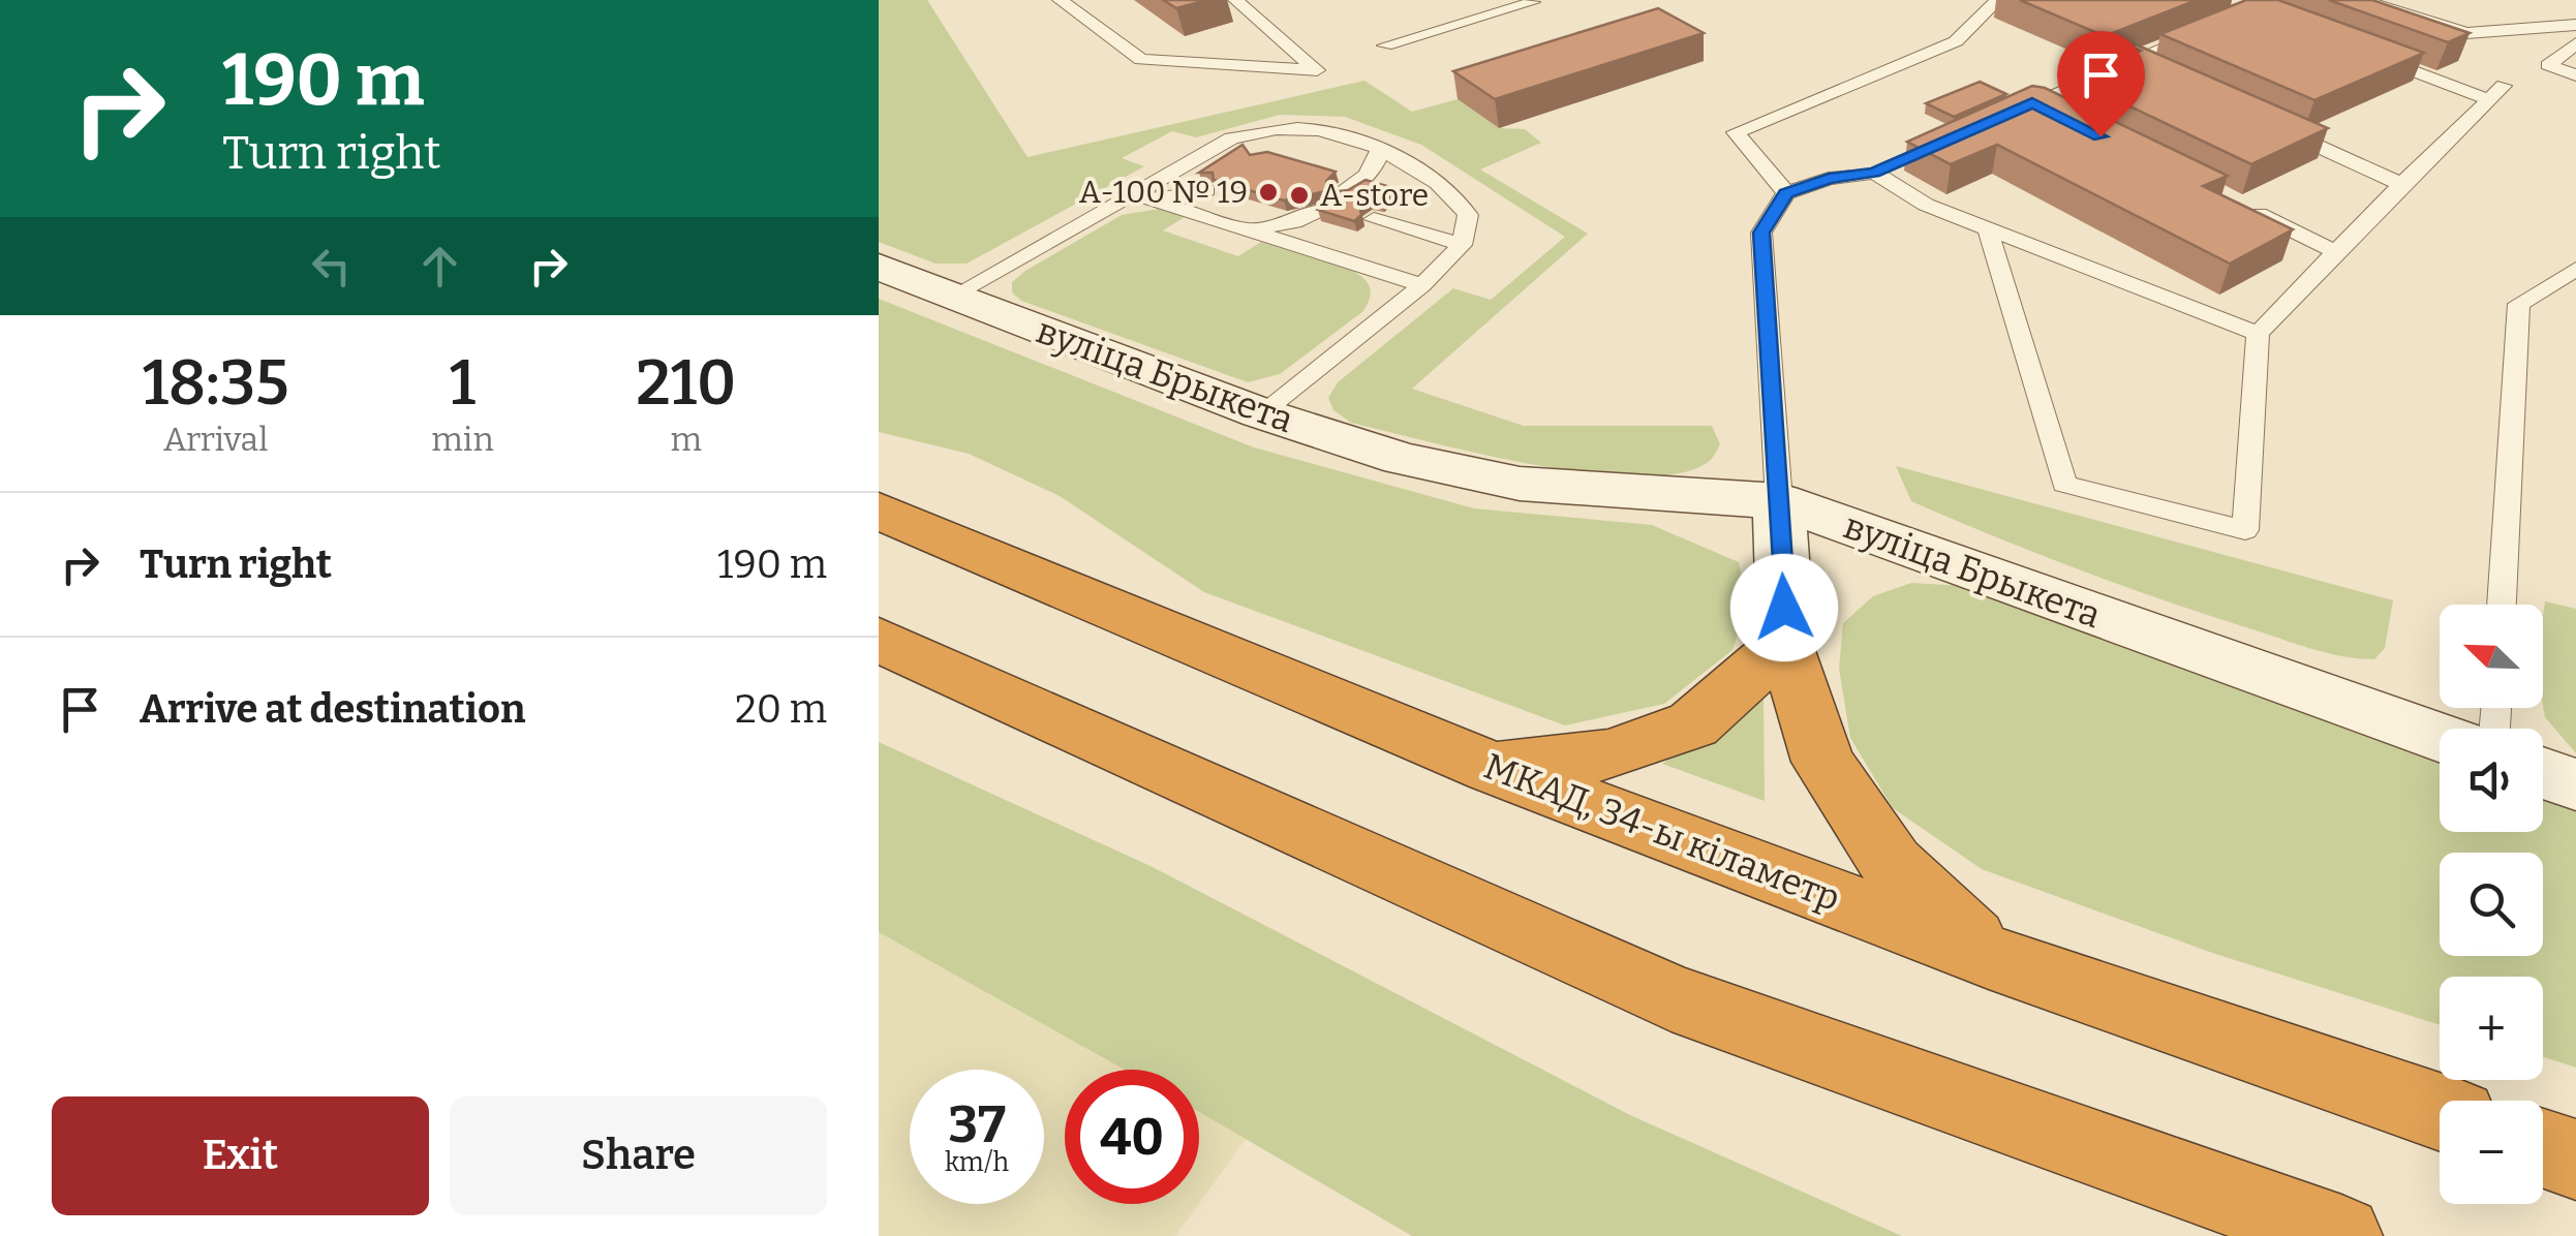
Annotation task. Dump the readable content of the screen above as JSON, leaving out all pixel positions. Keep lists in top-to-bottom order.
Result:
{
  "streets": {
    "highway": ["МКАД, 34-ы кіламетр"],
    "street": ["вуліца Брыкета"]
  },
  "places": ["А-100 № 19", "А-store"],
  "north": "top left",
  "page": {
    "turn": ["190 m", "Turn right"],
    "eta": [
      "18:35",
      "Arrival",
      "1",
      "min",
      "210",
      "m"
    ],
    "list": [
      {
        "name": "Turn right",
        "value": "190 m"
      },
      {
        "name": "Arrive at destination",
        "value": "20 m"
      }
    ],
    "map_buttons": ["+", "−"],
    "speed": "37 km/h",
    "limit": "40",
    "buttons": ["Exit", "Share"]
  }
}
